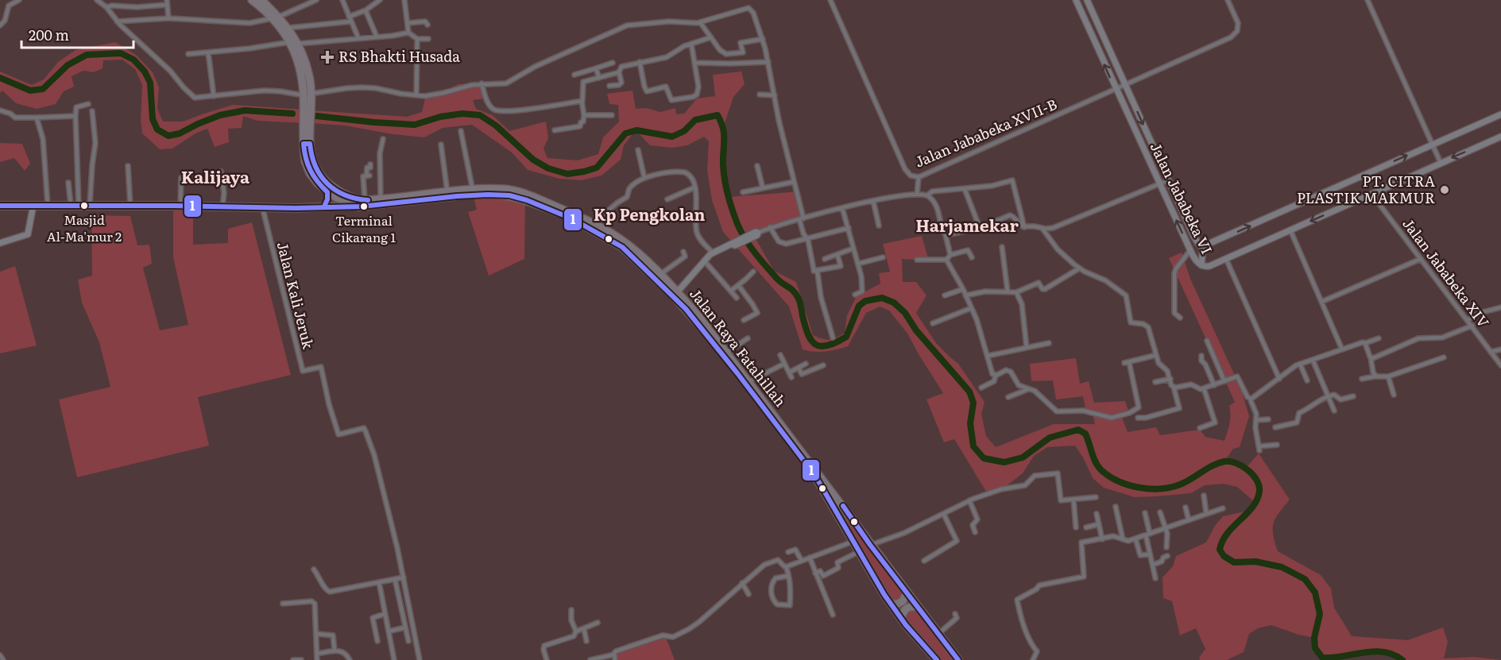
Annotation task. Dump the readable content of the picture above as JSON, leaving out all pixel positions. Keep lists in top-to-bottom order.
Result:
{
  "streets": {
    "highway": ["Jalan Raya Fatahillah"],
    "street": [
      "Jalan Jababeka XVII-B",
      "Jalan Jababeka VI",
      "Jalan Jababeka XIV",
      "Jalan Kali Jeruk"
    ]
  },
  "crossings": [
    ["Jalan Jababeka XVII-B", "Jalan Jababeka VI"],
    ["Jalan Jababeka VI", "Jalan Jababeka XIV"]
  ],
  "districts": ["Kalijaya", "Kp Pengkolan", "Harjamekar"],
  "places": {
    "health": ["RS Bhakti Husada"],
    "other": ["PT. CITRA PLASTIK MAKMUR", "Masjid Al-Ma'mur 2", "Terminal Cikarang 1"]
  },
  "lines": ["transit line 1"],
  "scale_bar": "200 m"
}
